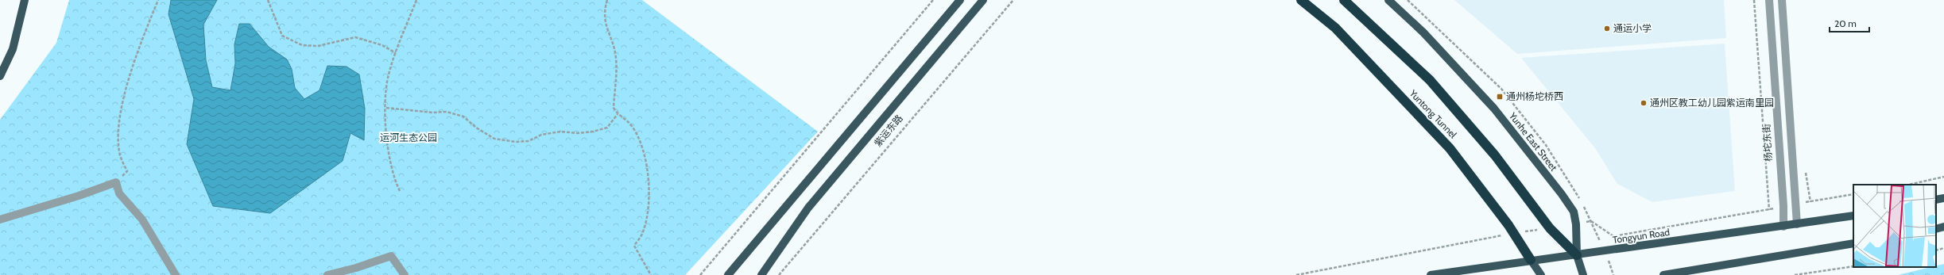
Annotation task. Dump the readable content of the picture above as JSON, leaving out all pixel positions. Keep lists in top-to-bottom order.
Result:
{
  "streets": {
    "highway": ["Yuntong Tunnel"],
    "main road": ["紫运东路", "Yunhe East Street", "Tongyun Road"],
    "street": ["杨坨东街"]
  },
  "crossings": [
    ["Yuntong Tunnel", "Yunhe East Street"],
    ["Yuntong Tunnel", "Tongyun Road"],
    ["Yunhe East Street", "Tongyun Road"],
    ["杨坨东街", "Tongyun Road"]
  ],
  "parks": ["运河生态公园"],
  "places": {
    "other": ["通运小学", "通州区教工幼儿园紫运南里园"],
    "transit": ["通州杨坨桥西"]
  },
  "scale_bar": "20 m"
}
